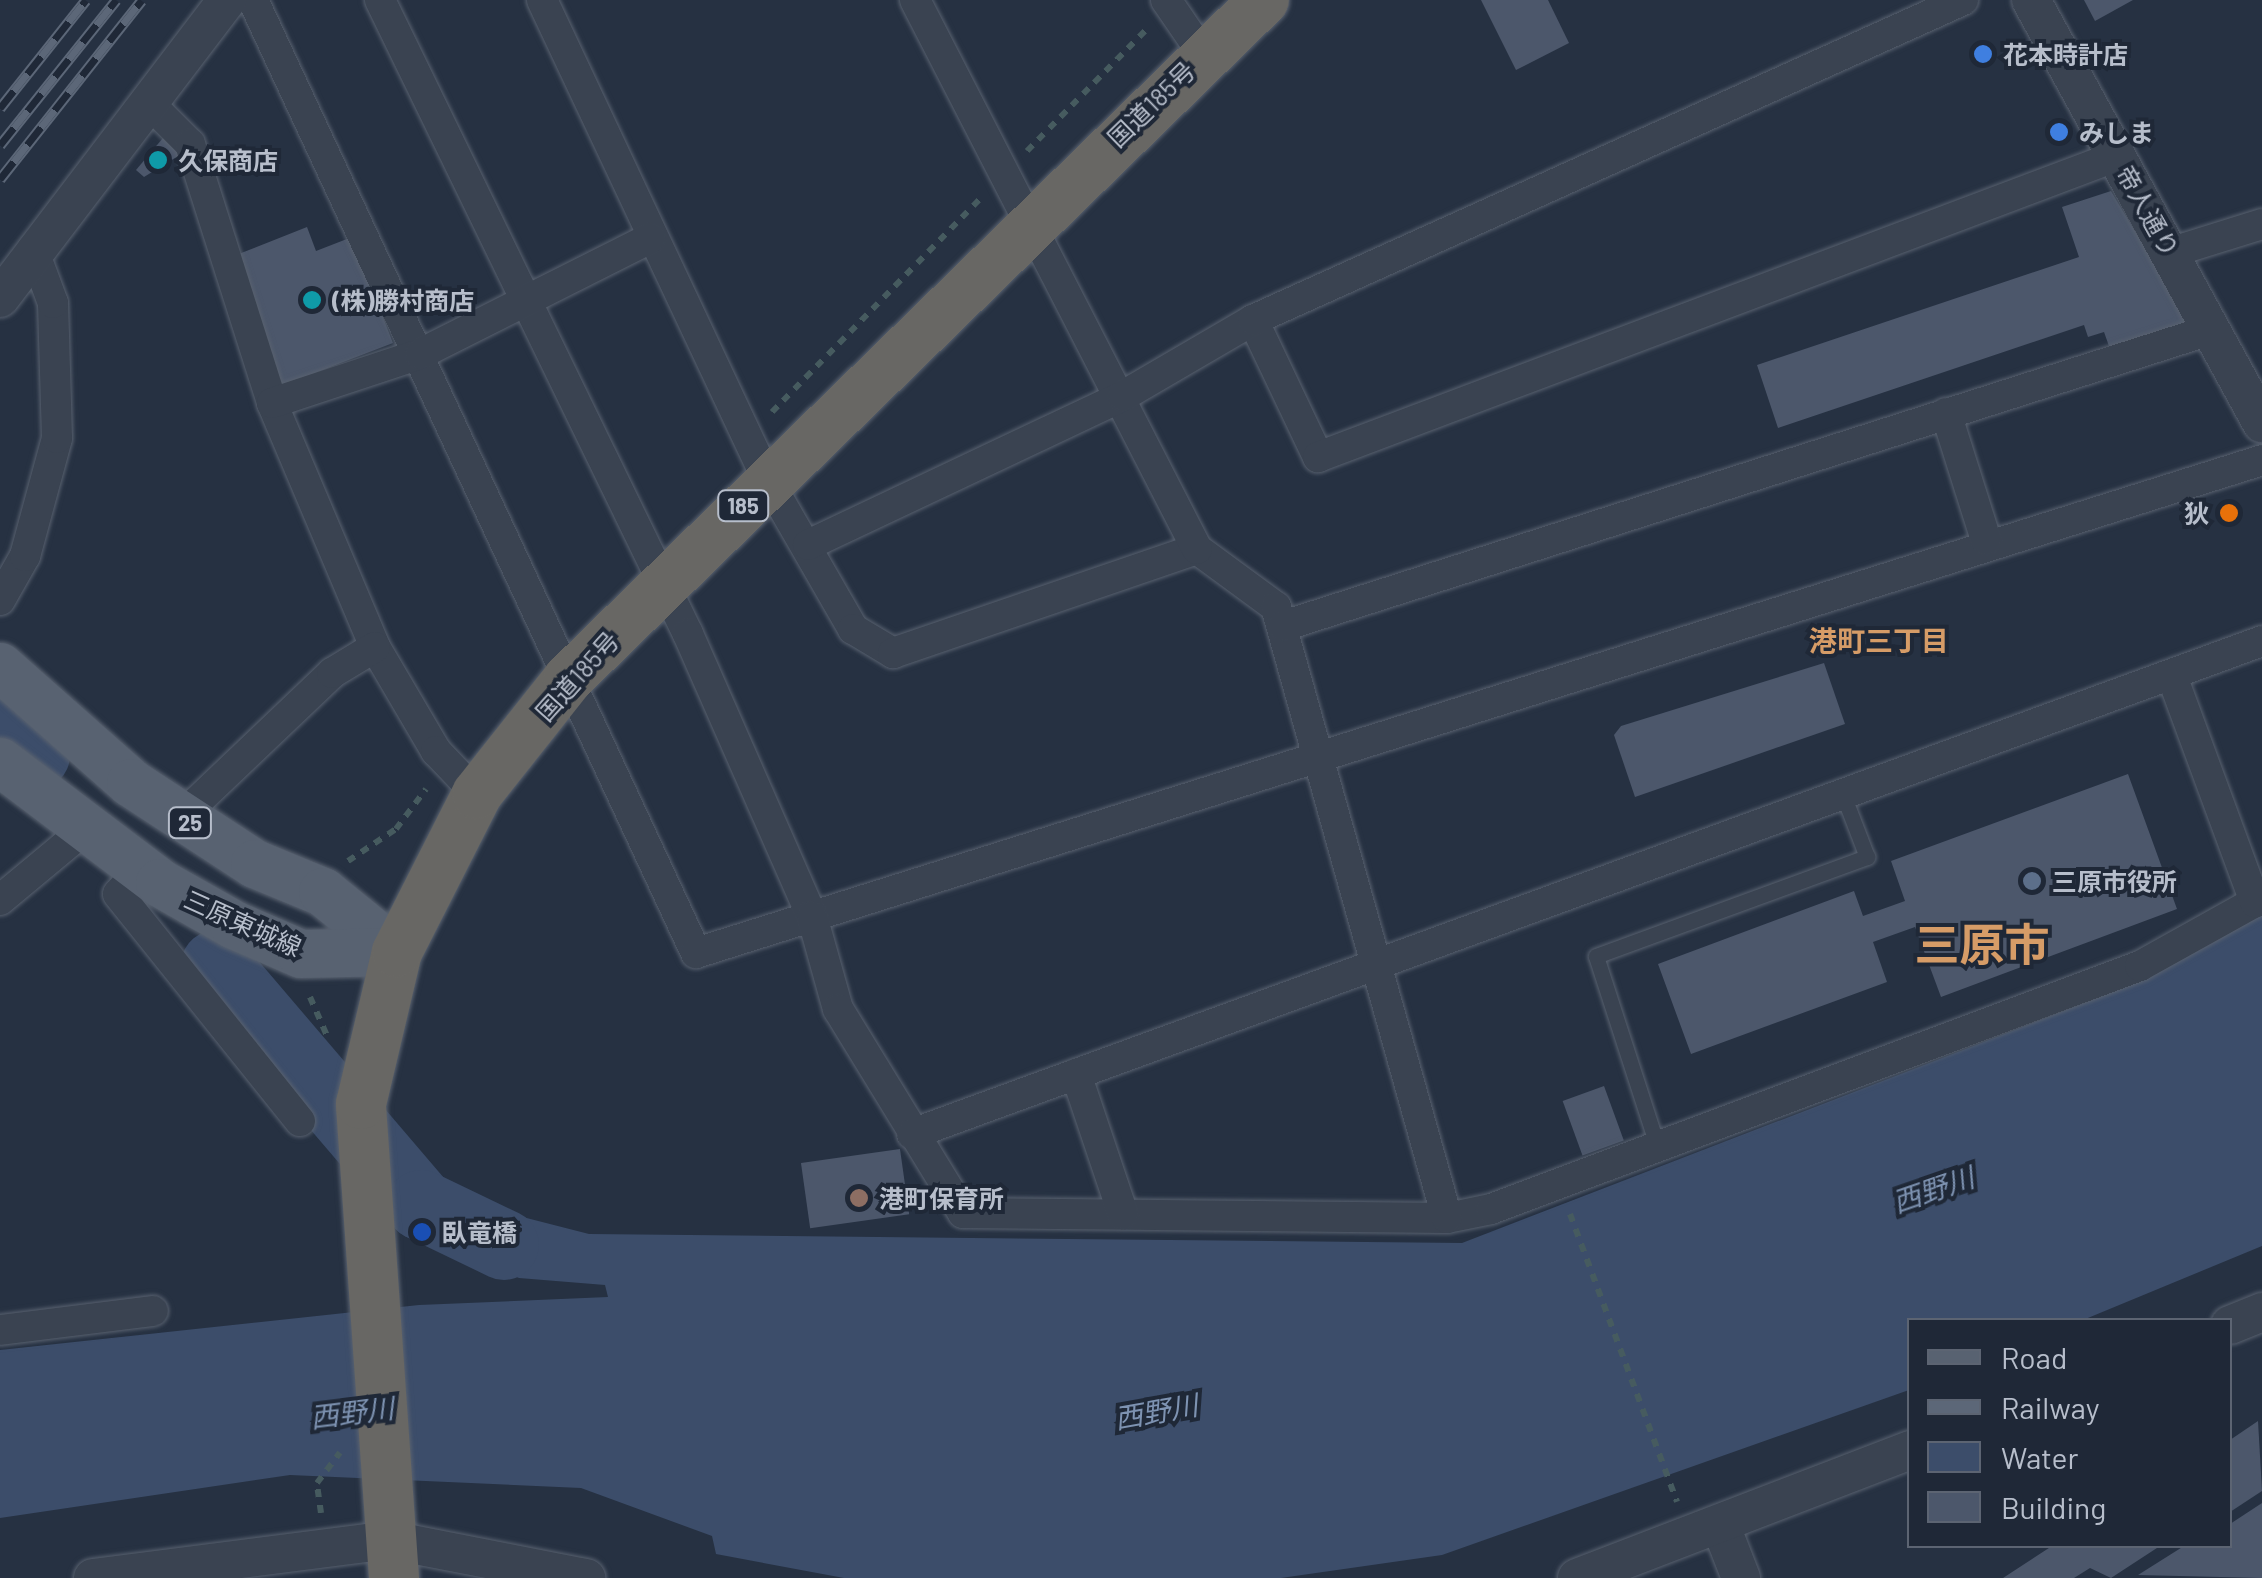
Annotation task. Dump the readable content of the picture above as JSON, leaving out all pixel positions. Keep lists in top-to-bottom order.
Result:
{
  "streets": {
    "highway": ["国道185号", "185"],
    "main road": ["25", "三原東城線"],
    "street": ["帝人通り"]
  },
  "crossings": [
    ["国道185号", "25"],
    ["国道185号", "三原東城線"],
    ["25", "三原東城線"]
  ],
  "districts": ["港町三丁目", "三原市"],
  "water": ["西野川"],
  "places": [
    "花本時計店",
    "みしま",
    "久保商店",
    "(株)勝村商店",
    "狄",
    "三原市役所",
    "港町保育所",
    "臥竜橋"
  ],
  "legend": [
    "Road",
    "Railway",
    "Water",
    "Building"
  ]
}
